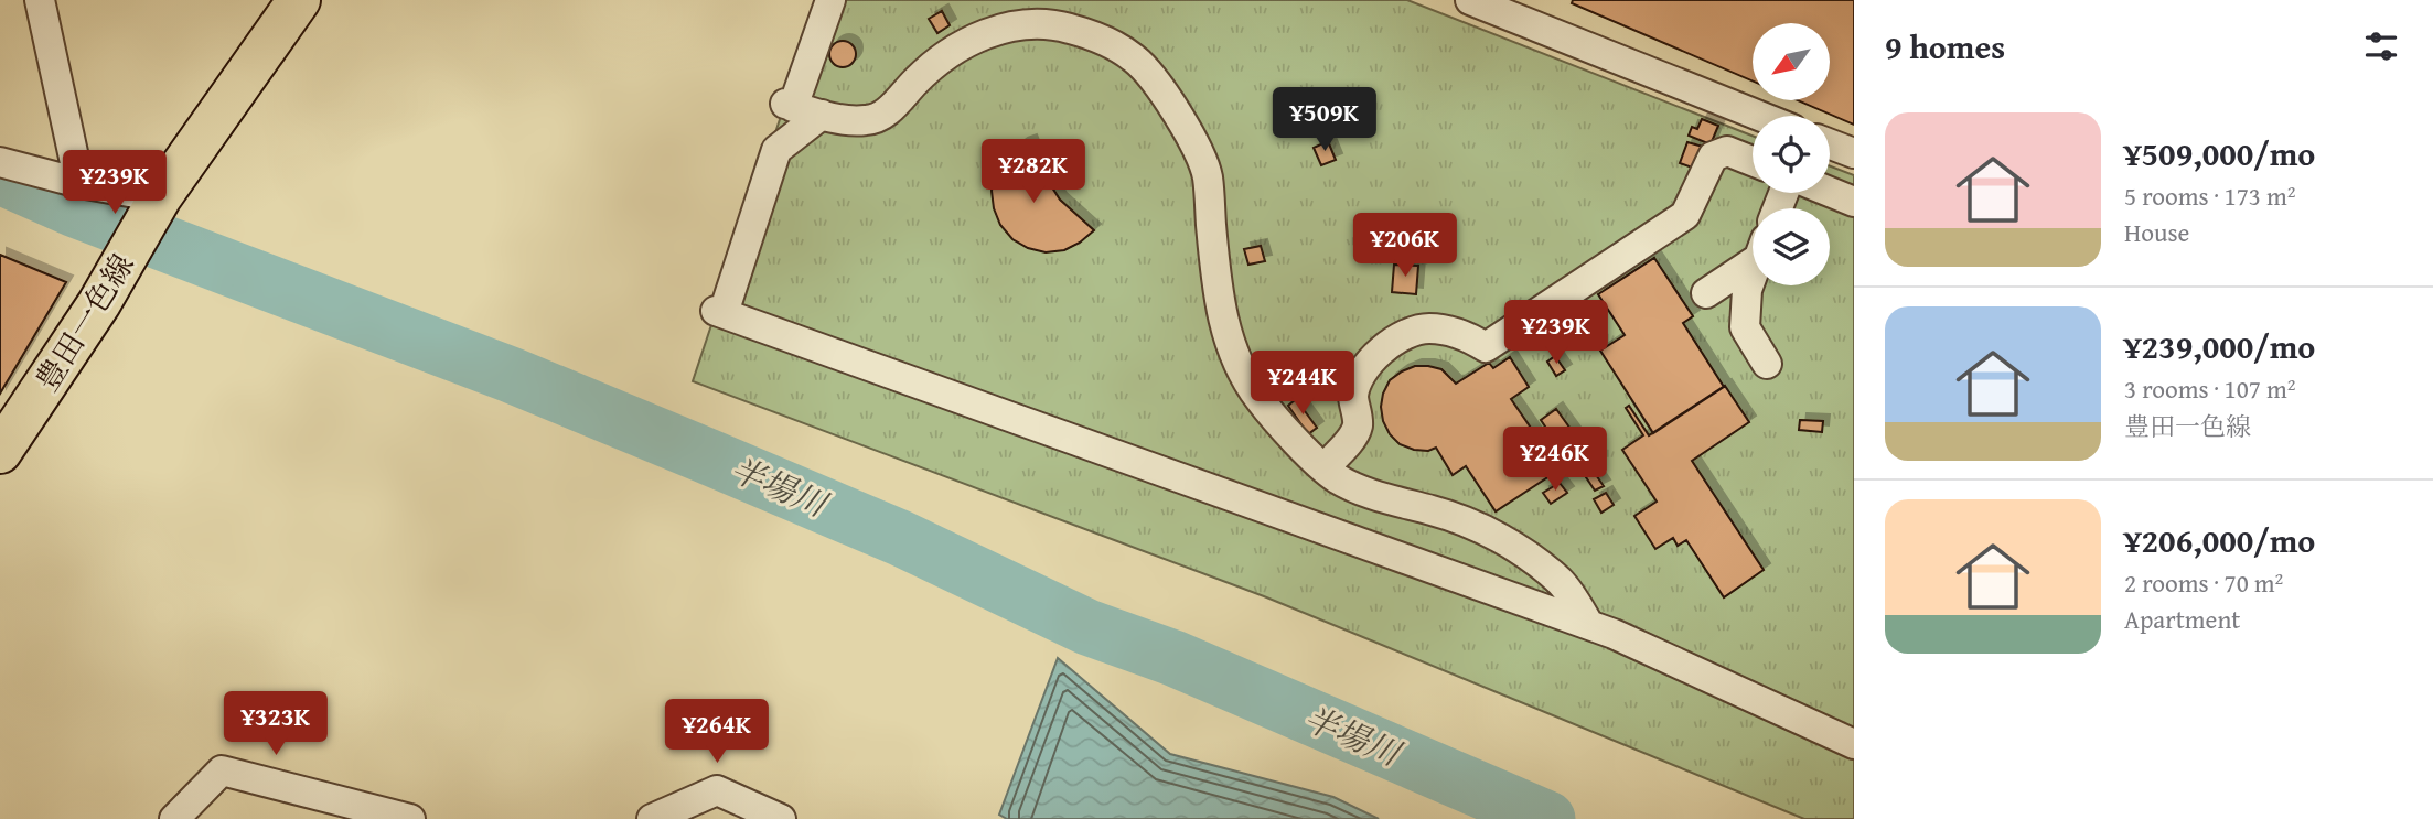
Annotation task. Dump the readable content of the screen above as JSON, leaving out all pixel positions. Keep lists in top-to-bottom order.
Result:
{
  "streets": {
    "main road": ["豊田一色線"]
  },
  "water": ["半場川"],
  "north": "bottom left",
  "page": {
    "heading": "9 homes",
    "price": [
      "¥509K",
      "¥282K",
      "¥239K",
      "¥206K",
      "¥239K",
      "¥244K",
      "¥246K",
      "¥323K",
      "¥264K"
    ],
    "list": [
      {
        "name": "¥509,000/mo",
        "note": "5 rooms · 173 m² · House"
      },
      {
        "name": "¥239,000/mo",
        "note": "3 rooms · 107 m² · 豊田一色線"
      },
      {
        "name": "¥206,000/mo",
        "note": "2 rooms · 70 m² · Apartment"
      }
    ]
  }
}
